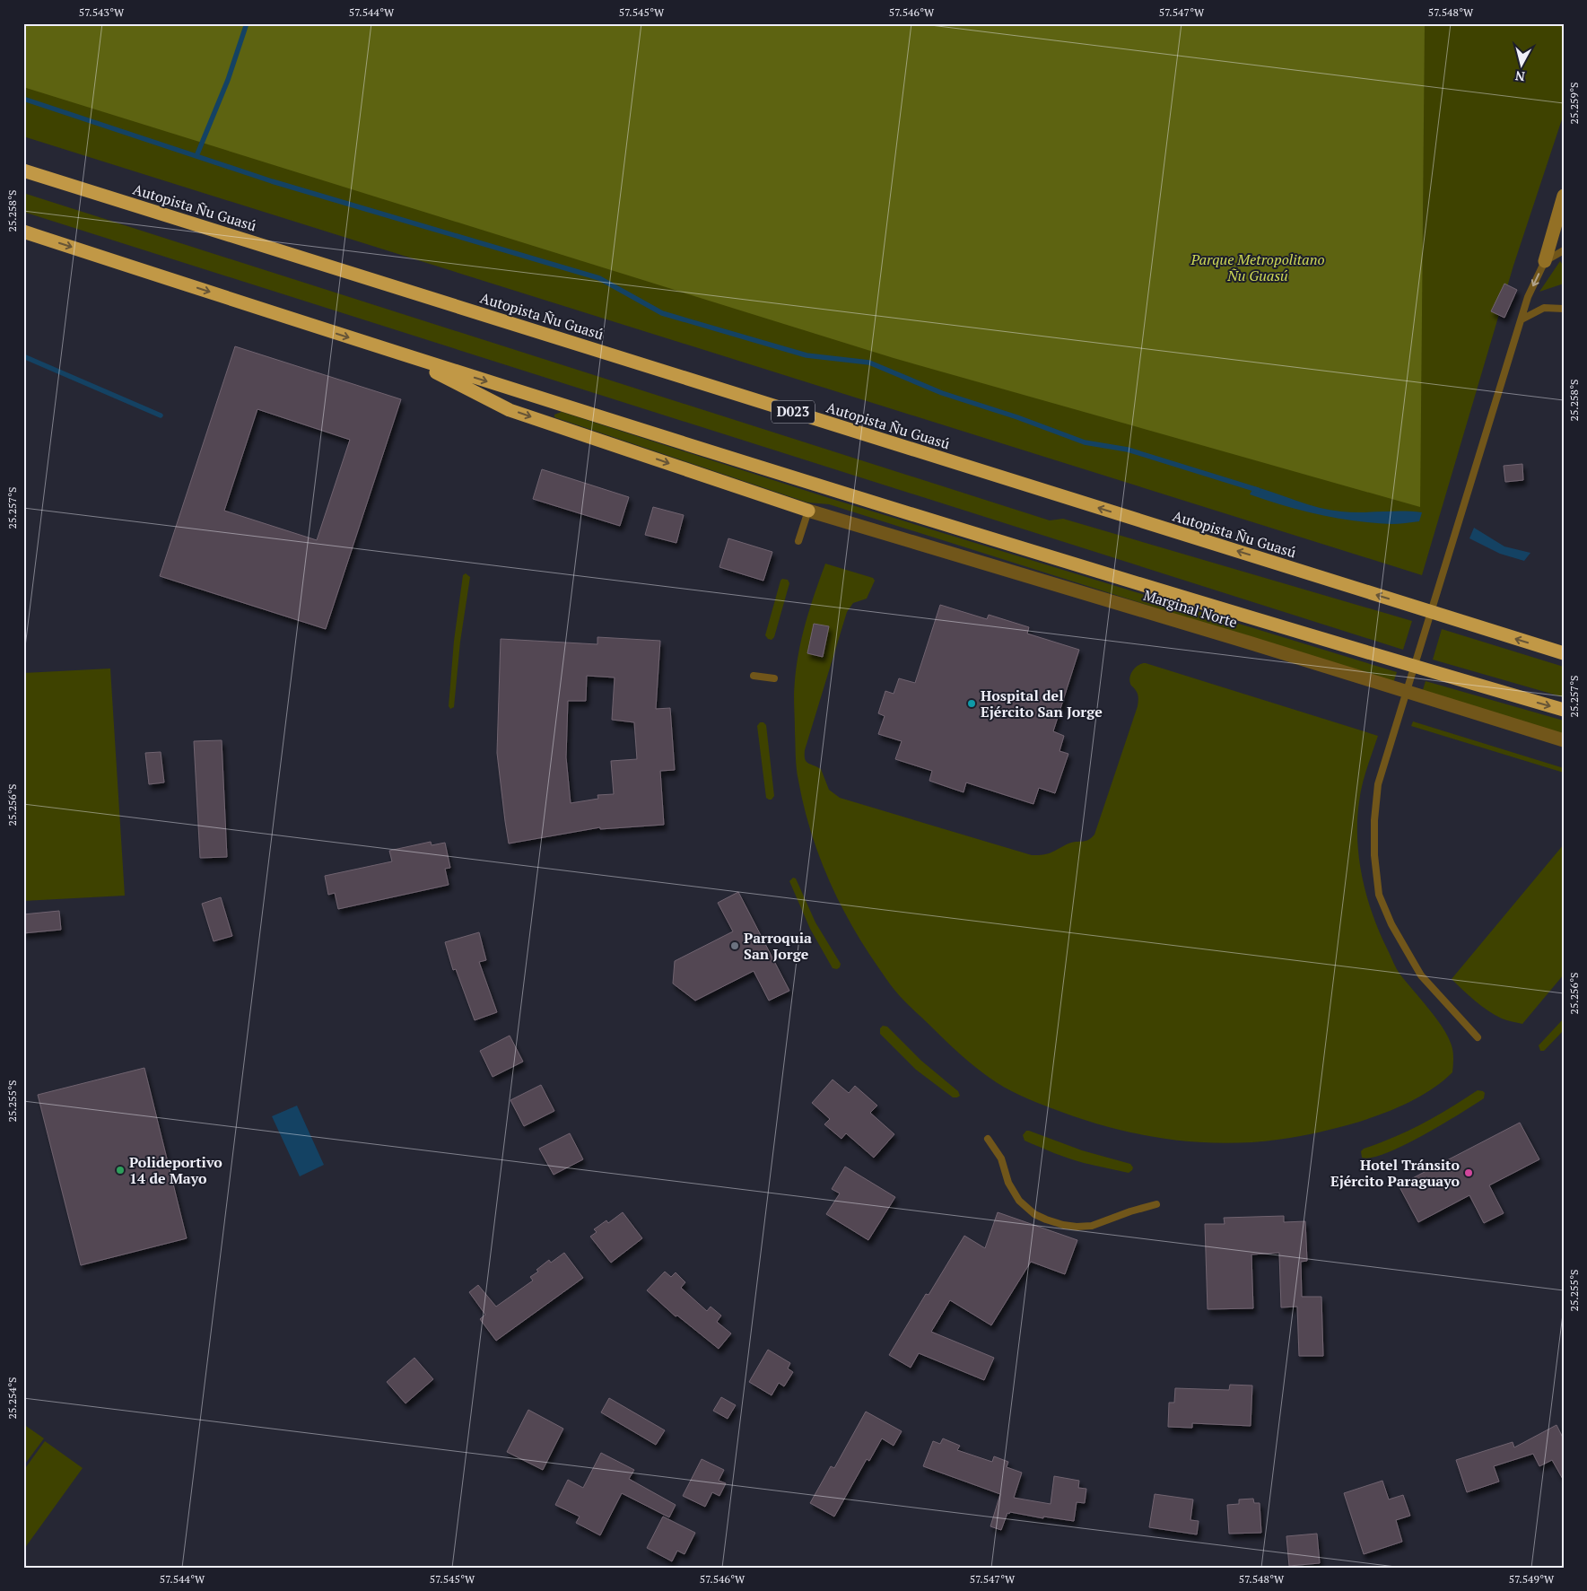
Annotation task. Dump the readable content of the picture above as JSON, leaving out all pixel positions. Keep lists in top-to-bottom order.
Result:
{
  "streets": {
    "highway": ["Autopista Ñu Guasú", "D023"],
    "street": ["Marginal Norte"]
  },
  "parks": ["Parque Metropolitano Ñu Guasú"],
  "places": [
    "Hospital del Ejército San Jorge",
    "Parroquia San Jorge",
    "Polideportivo 14 de Mayo",
    "Hotel Tránsito Ejército Paraguayo"
  ],
  "north": "bottom",
  "coordinates": [
    "57.543°W",
    "57.544°W",
    "57.545°W",
    "57.546°W",
    "57.547°W",
    "57.548°W",
    "25.259°S",
    "25.258°S",
    "25.257°S",
    "25.256°S",
    "25.255°S",
    "25.254°S",
    "57.549°W"
  ]
}
